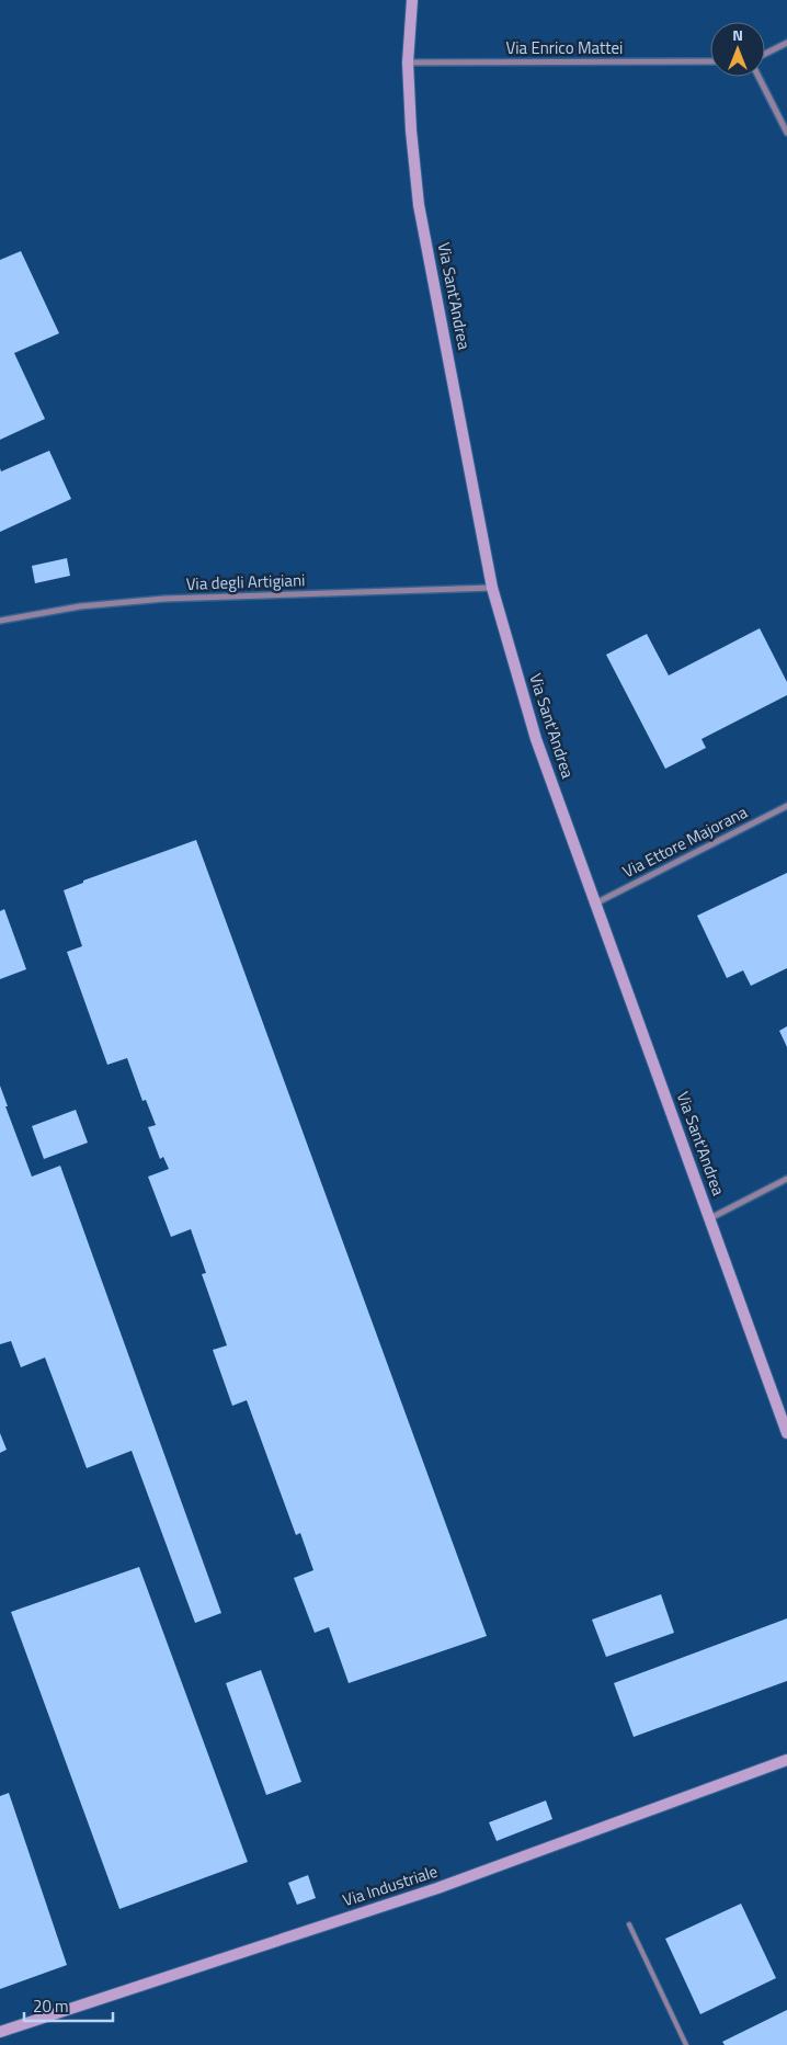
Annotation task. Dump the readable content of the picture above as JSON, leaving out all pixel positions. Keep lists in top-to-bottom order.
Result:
{
  "streets": {
    "street": [
      "Via Enrico Mattei",
      "Via Sant'Andrea",
      "Via degli Artigiani",
      "Via Ettore Majorana",
      "Via Industriale"
    ]
  },
  "crossings": [
    ["Via Enrico Mattei", "Via Sant'Andrea"],
    ["Via Sant'Andrea", "Via degli Artigiani"],
    ["Via Sant'Andrea", "Via Ettore Majorana"]
  ],
  "scale_bar": "20 m",
  "north": "top"
}
